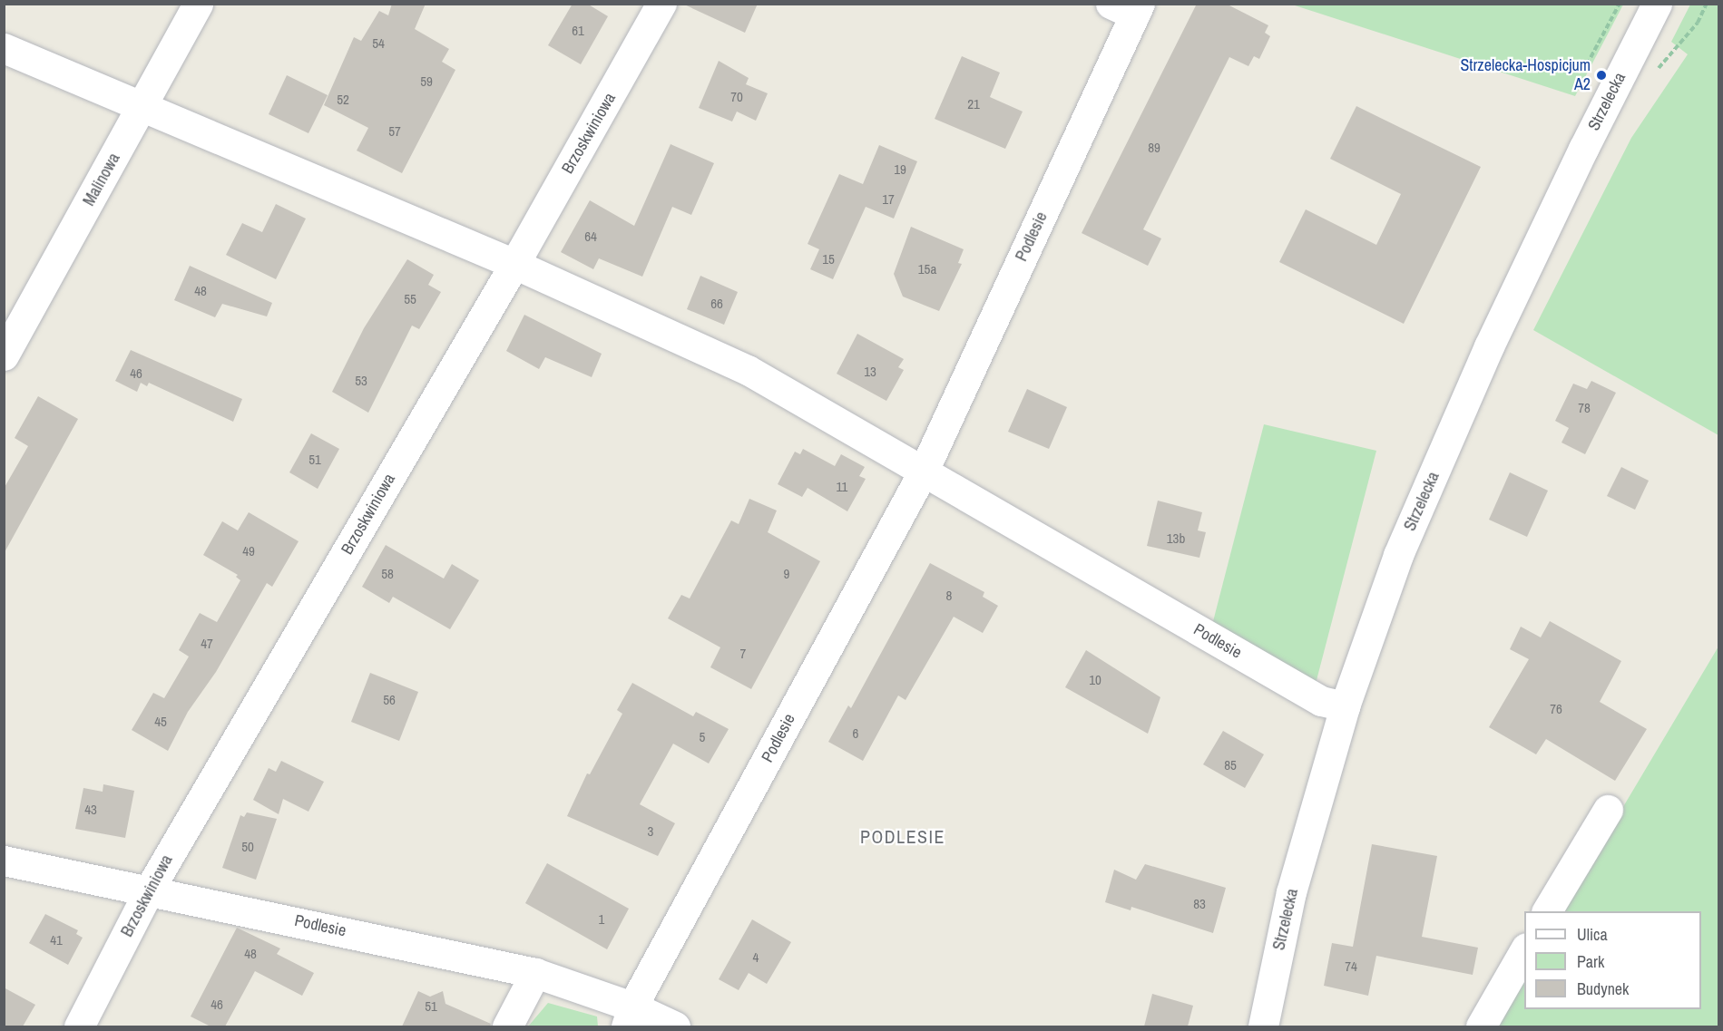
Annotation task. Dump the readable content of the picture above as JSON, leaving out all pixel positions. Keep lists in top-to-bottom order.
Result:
{
  "streets": {
    "street": [
      "Strzelecka",
      "Brzoskwiniowa",
      "Malinowa",
      "Podlesie"
    ]
  },
  "crossings": [
    ["Strzelecka", "Podlesie"],
    ["Brzoskwiniowa", "Podlesie"]
  ],
  "districts": ["PODLESIE"],
  "places": ["Strzelecka-Hospicjum A2"],
  "house_numbers": [
    "61",
    "54",
    "59",
    "70",
    "52",
    "21",
    "57",
    "89",
    "19",
    "17",
    "64",
    "15",
    "15a",
    "48",
    "55",
    "66",
    "13",
    "46",
    "53",
    "78",
    "51",
    "11",
    "13b",
    "49",
    "58",
    "9",
    "8",
    "47",
    "7",
    "10",
    "56",
    "76",
    "45",
    "6",
    "5",
    "85",
    "43",
    "3",
    "50",
    "83",
    "1",
    "41",
    "48",
    "4",
    "74",
    "46",
    "51"
  ],
  "legend": ["Ulica", "Park", "Budynek"]
}
